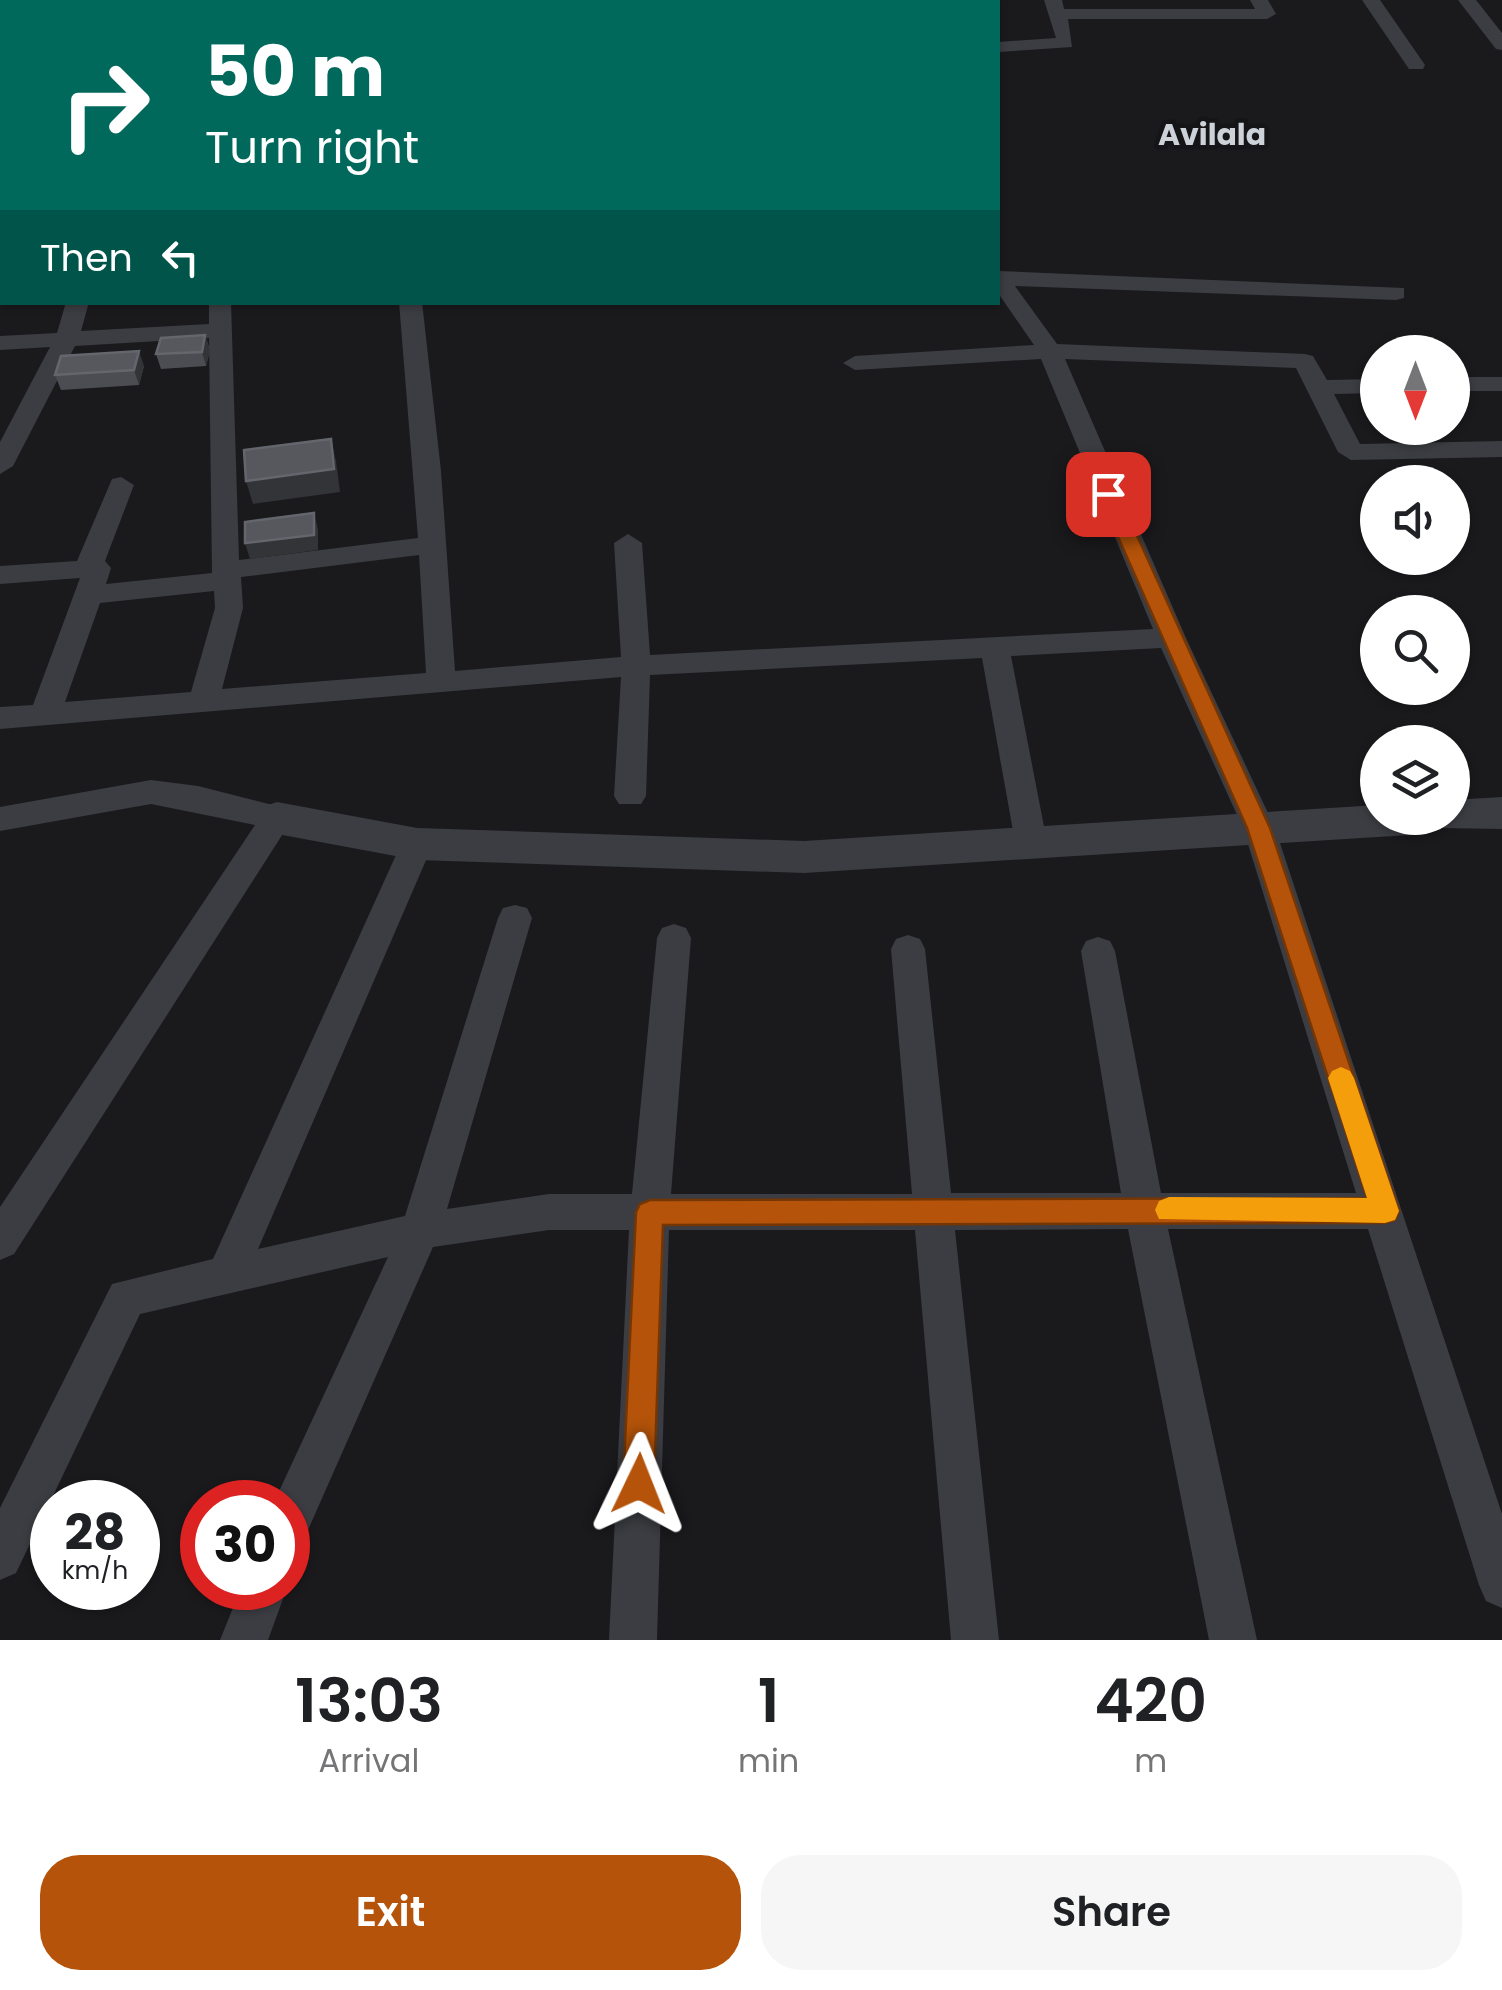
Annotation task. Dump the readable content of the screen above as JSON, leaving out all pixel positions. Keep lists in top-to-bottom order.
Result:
{
  "districts": ["Avilala"],
  "north": "bottom",
  "page": {
    "turn": ["50 m", "Turn right"],
    "then": "Then",
    "speed": "28 km/h",
    "limit": "30",
    "eta": [
      "13:03",
      "Arrival",
      "1",
      "min",
      "420",
      "m"
    ],
    "buttons": ["Exit", "Share"]
  }
}
